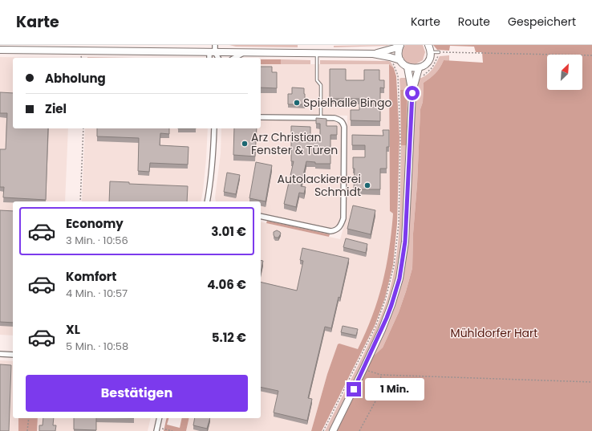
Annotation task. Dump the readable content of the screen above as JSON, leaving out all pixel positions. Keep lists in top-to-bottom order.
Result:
{
  "parks": ["Mühldorfer Hart"],
  "places": ["Spielhalle Bingo", "Arz Christian Fenster & Türen", "Autolackiererei Schmidt"],
  "north": "top right",
  "page": {
    "header": "Karte",
    "nav": ["Karte", "Route", "Gespeichert"],
    "banner": ["Abholung", "Ziel"],
    "list": [
      {
        "name": "Economy",
        "note": "3 Min. · 10:56",
        "value": "3.01 €"
      },
      {
        "name": "Komfort",
        "note": "4 Min. · 10:57",
        "value": "4.06 €"
      },
      {
        "name": "XL",
        "note": "5 Min. · 10:58",
        "value": "5.12 €"
      }
    ],
    "buttons": "Bestätigen",
    "bubble": "1 Min."
  }
}
